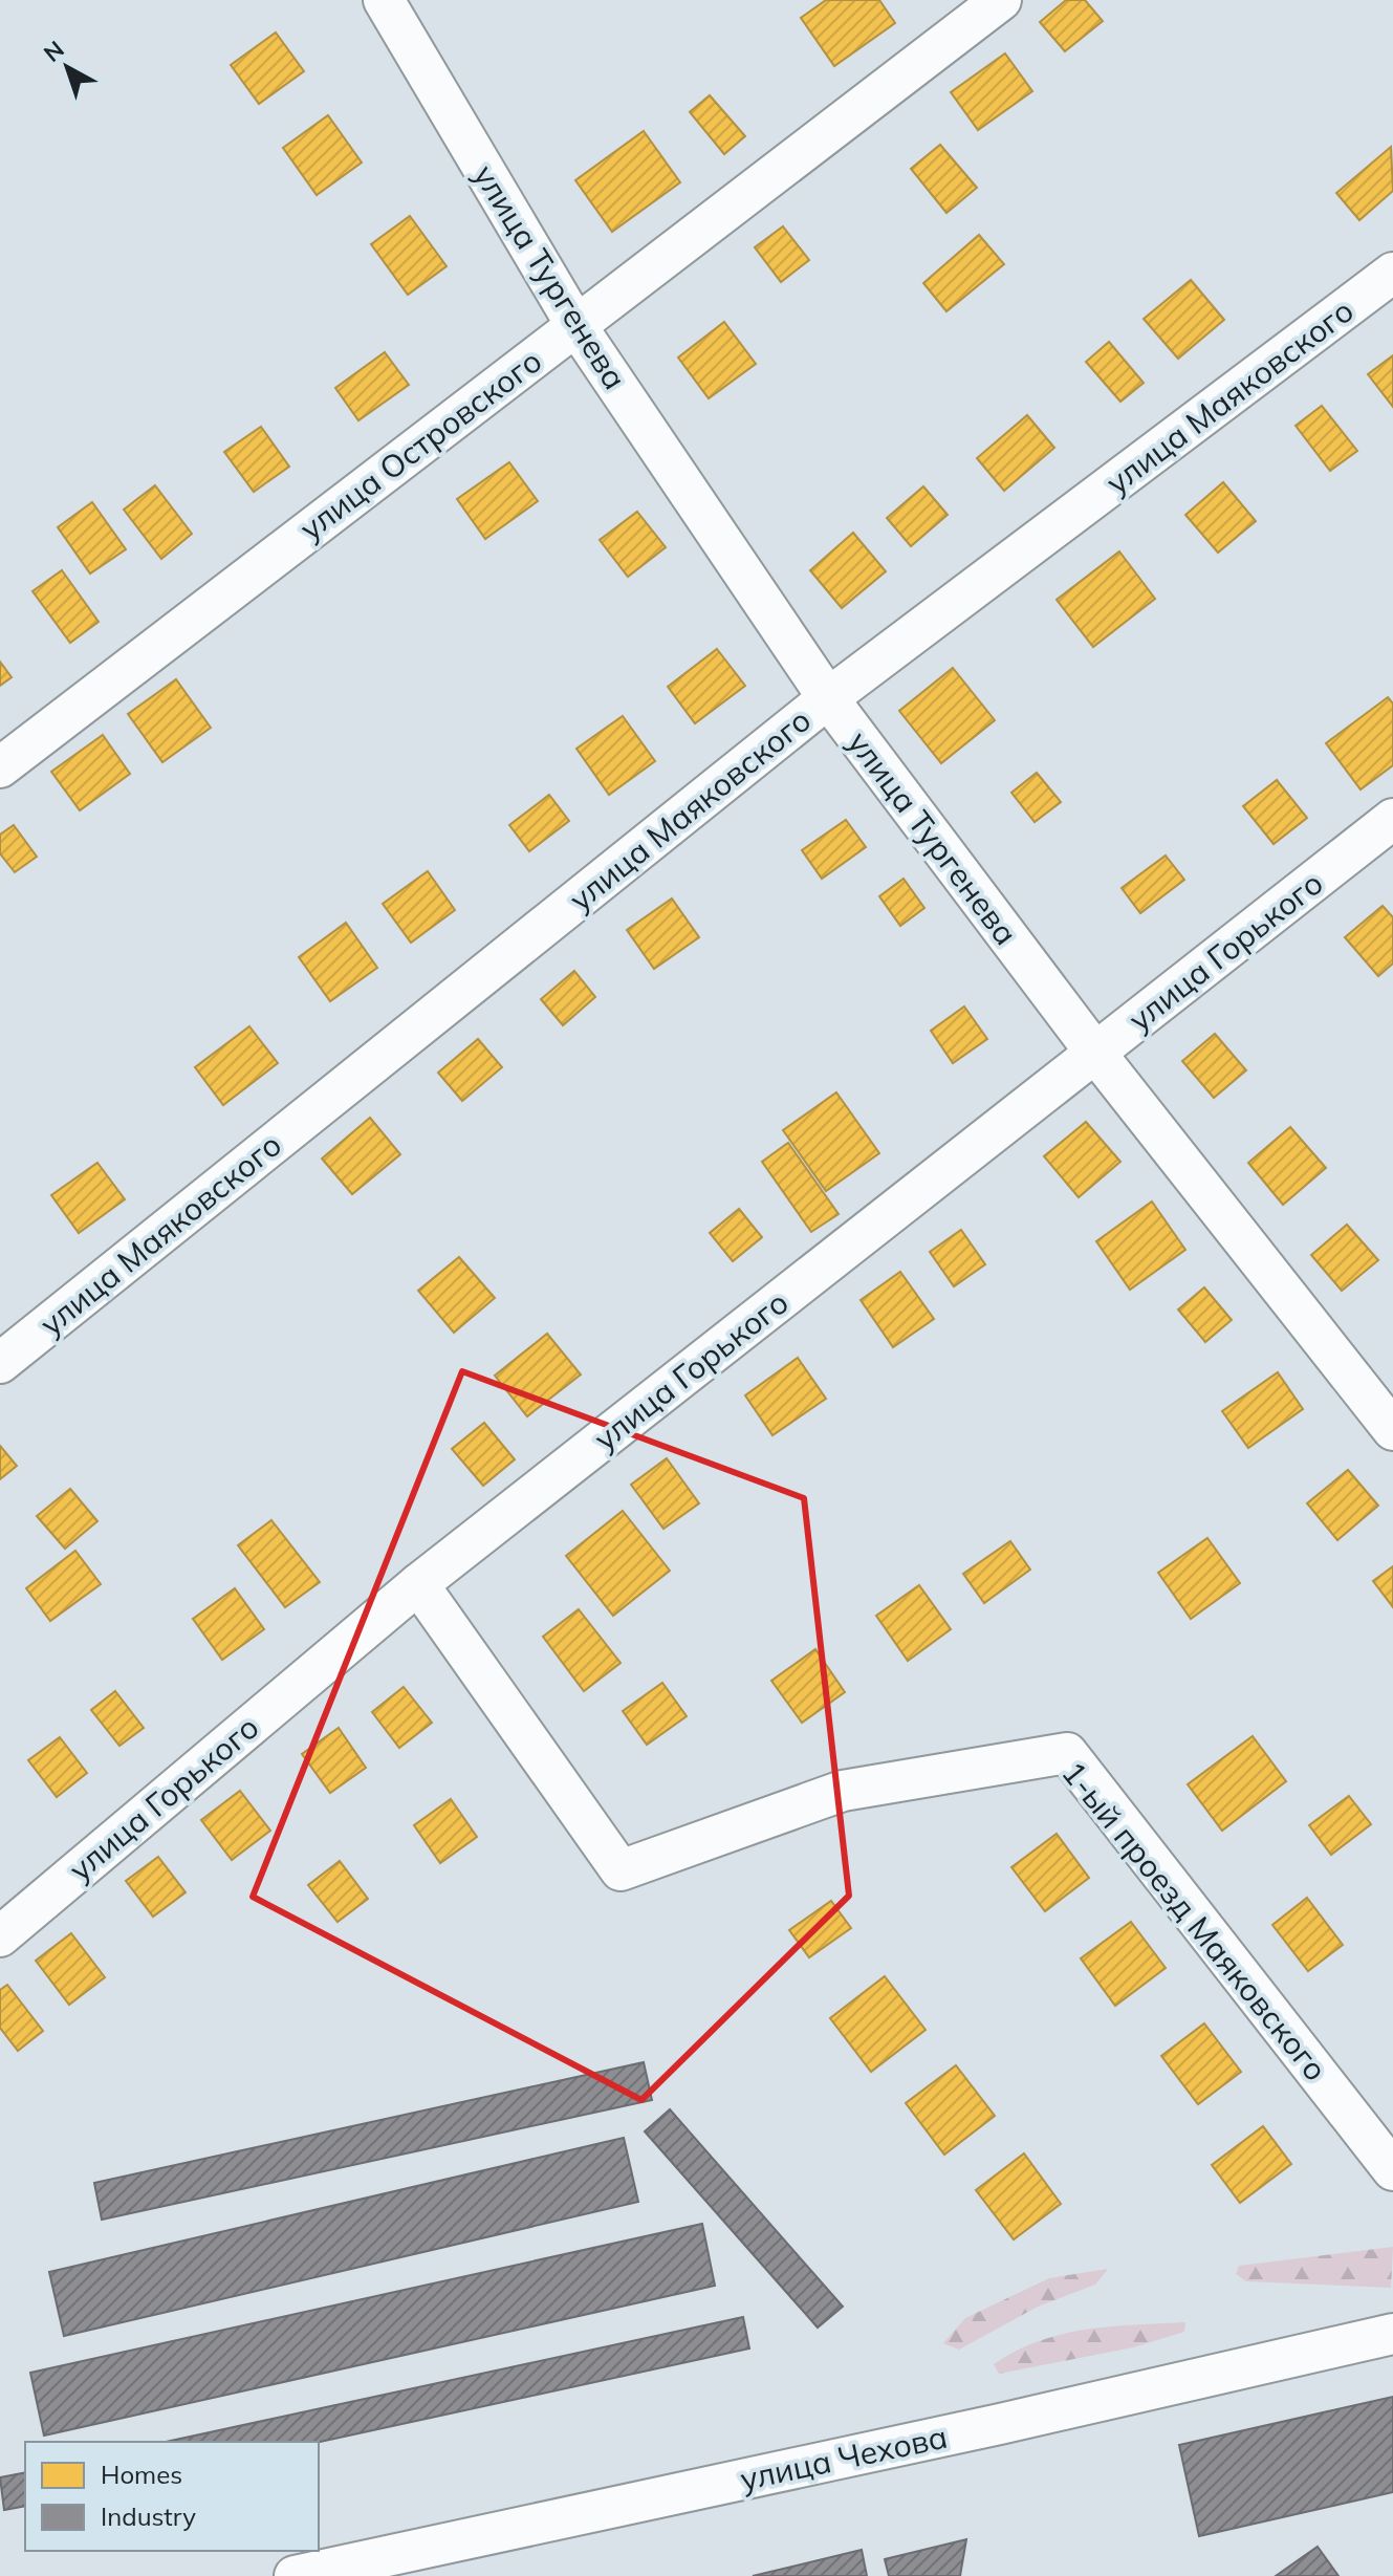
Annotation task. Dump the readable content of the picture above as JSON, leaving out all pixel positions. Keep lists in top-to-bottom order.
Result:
{
  "streets": {
    "street": [
      "улица Тургенева",
      "улица Маяковского",
      "улица Островского",
      "улица Горького",
      "1-ый проезд Маяковского",
      "улица Чехова"
    ]
  },
  "crossings": [
    ["улица Тургенева", "улица Маяковского"],
    ["улица Тургенева", "улица Островского"],
    ["улица Тургенева", "улица Горького"],
    ["улица Горького", "1-ый проезд Маяковского"]
  ],
  "legend": ["Homes", "Industry"],
  "north": "top left"
}
